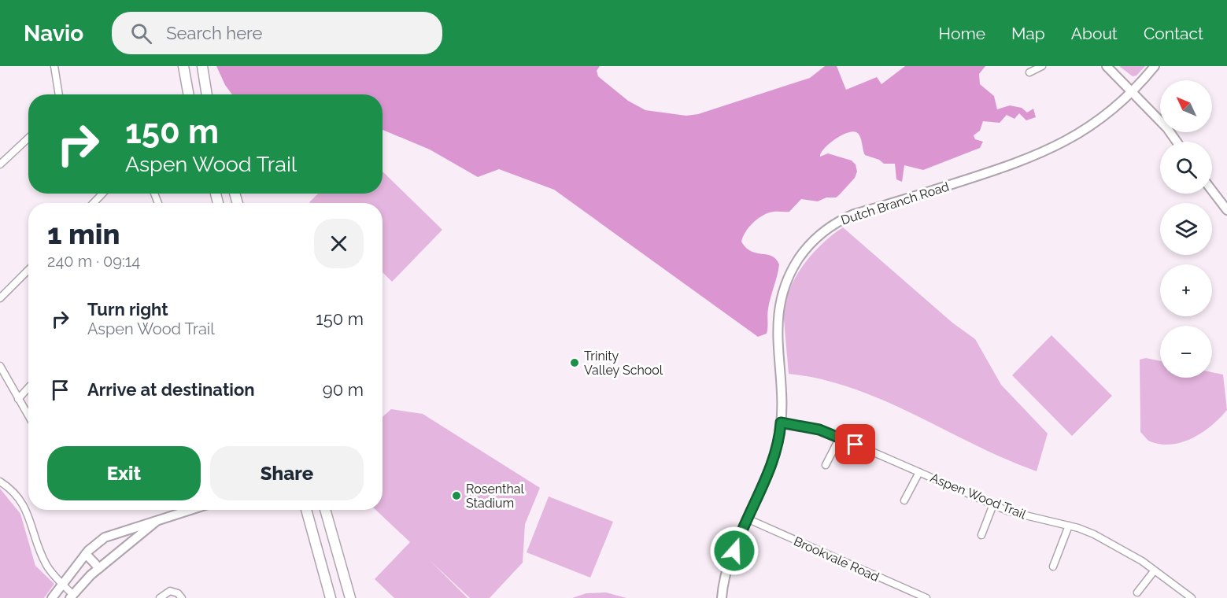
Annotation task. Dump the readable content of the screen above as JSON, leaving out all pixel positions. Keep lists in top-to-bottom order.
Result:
{
  "streets": {
    "street": ["Dutch Branch Road", "Aspen Wood Trail", "Brookvale Road"]
  },
  "crossings": [
    ["Dutch Branch Road", "Aspen Wood Trail"],
    ["Dutch Branch Road", "Brookvale Road"]
  ],
  "places": ["Trinity Valley School", "Rosenthal Stadium"],
  "north": "top left",
  "page": {
    "header": "Navio",
    "search": "Search here",
    "nav": [
      "Home",
      "Map",
      "About",
      "Contact"
    ],
    "map_buttons": ["+", "−"],
    "turn": ["150 m", "Aspen Wood Trail"],
    "heading": ["1 min", "240 m · 09:14"],
    "list": [
      {
        "name": "Turn right",
        "note": "Aspen Wood Trail",
        "value": "150 m"
      },
      {
        "name": "Arrive at destination",
        "value": "90 m"
      }
    ],
    "buttons": ["Exit", "Share"]
  }
}
